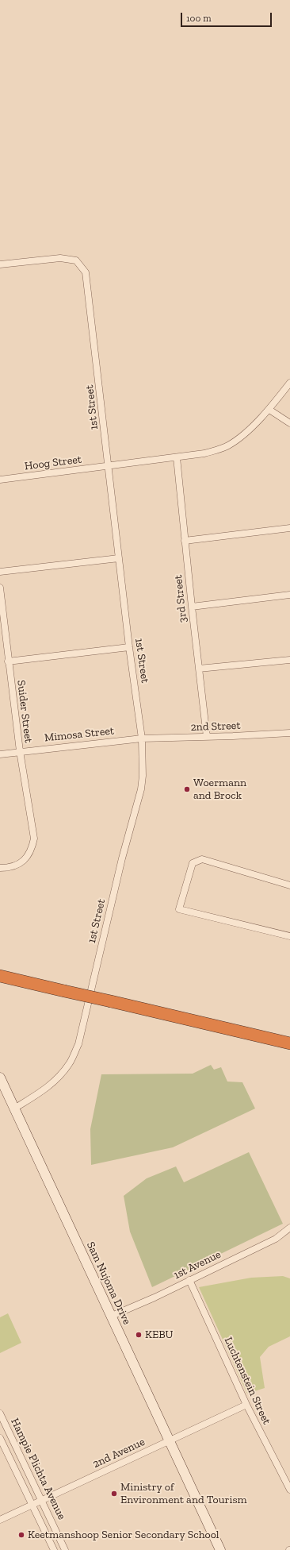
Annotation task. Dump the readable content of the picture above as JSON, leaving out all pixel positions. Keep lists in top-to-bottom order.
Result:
{
  "streets": {
    "main road": ["Sam Nujoma Drive"],
    "street": [
      "1st Street",
      "Hoog Street",
      "3rd Street",
      "Suider Street",
      "2nd Street",
      "Mimosa Street",
      "1st Avenue",
      "Luchtenstein Street",
      "2nd Avenue",
      "Hampie Plichta Avenue"
    ]
  },
  "crossings": [
    ["1st Street", "Hoog Street"],
    ["1st Street", "2nd Street"],
    ["1st Street", "Mimosa Street"],
    ["1st Street", "Sam Nujoma Drive"],
    ["Hoog Street", "3rd Street"],
    ["3rd Street", "2nd Street"],
    ["Suider Street", "Mimosa Street"],
    ["2nd Street", "Mimosa Street"],
    ["1st Avenue", "Sam Nujoma Drive"],
    ["1st Avenue", "Luchtenstein Street"],
    ["Sam Nujoma Drive", "2nd Avenue"],
    ["Luchtenstein Street", "2nd Avenue"],
    ["2nd Avenue", "Hampie Plichta Avenue"]
  ],
  "places": [
    "Woermann and Brock",
    "KEBU",
    "Ministry of Environment and Tourism",
    "Keetmanshoop Senior Secondary School"
  ],
  "scale_bar": "100 m"
}
